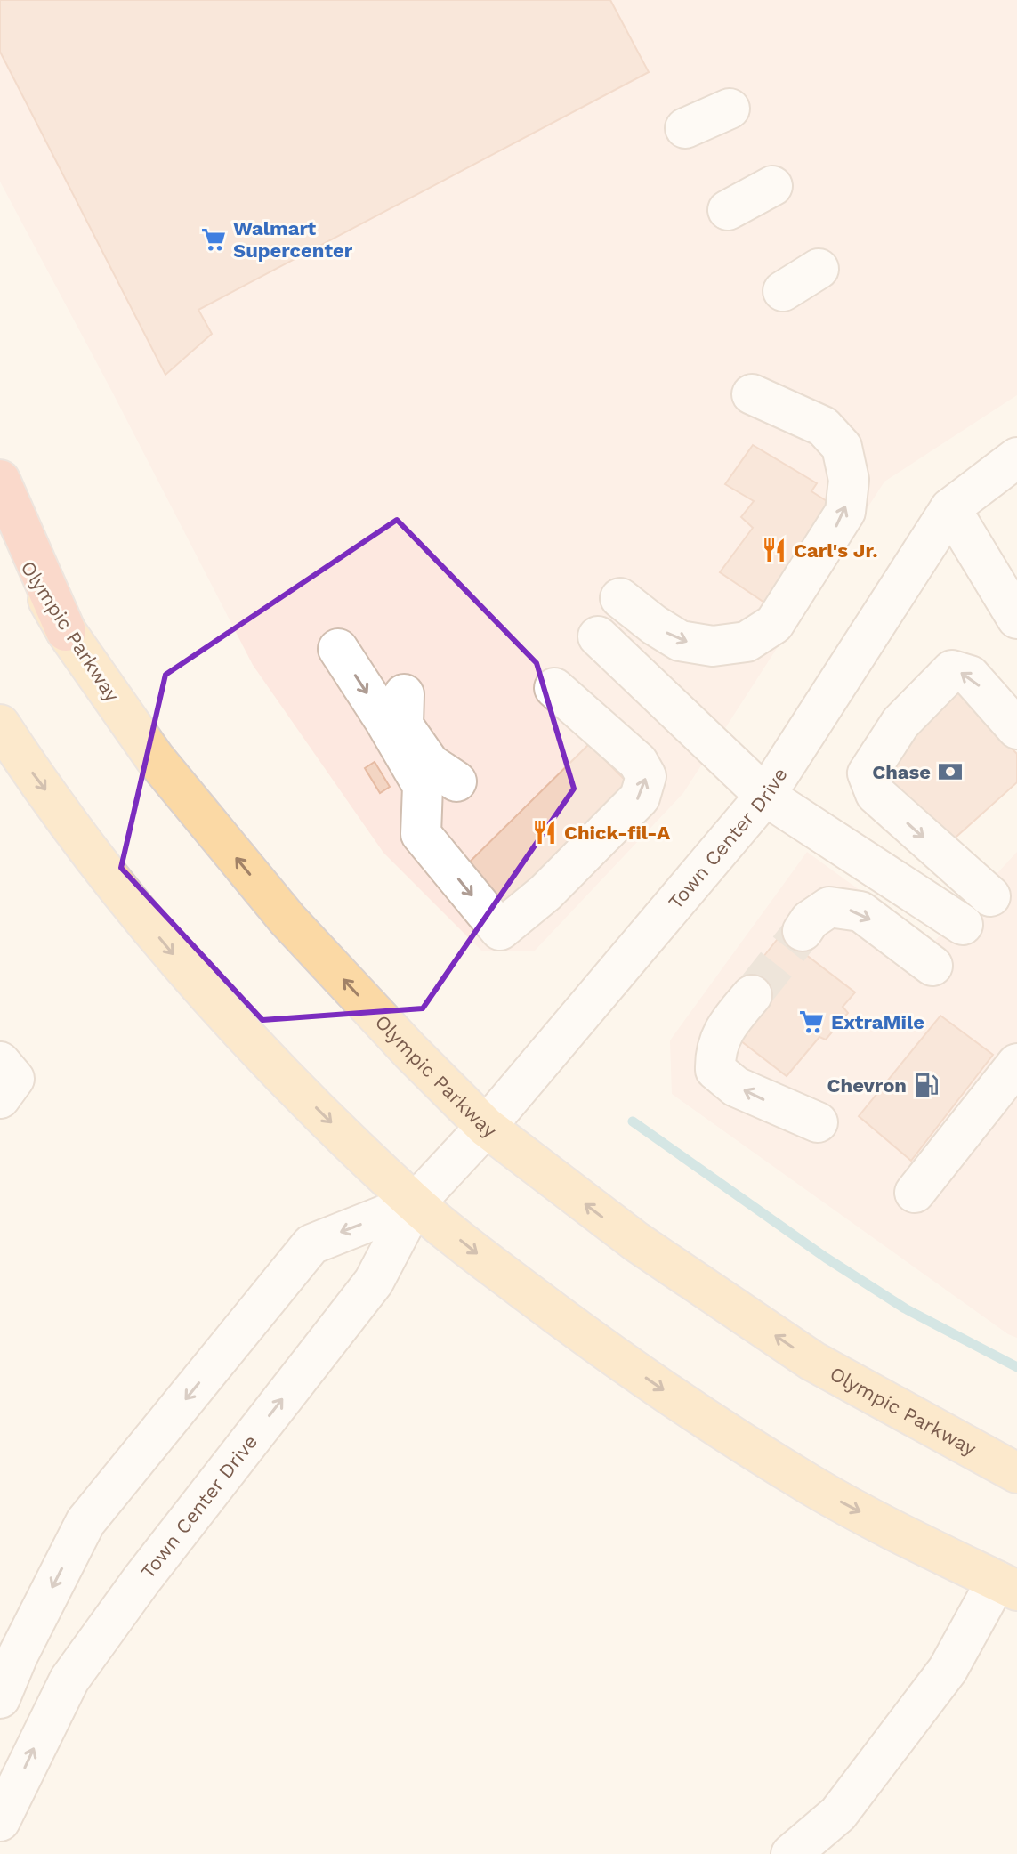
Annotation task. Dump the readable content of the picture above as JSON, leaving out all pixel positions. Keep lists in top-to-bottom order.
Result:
{
  "streets": {
    "main road": ["Olympic Parkway"],
    "street": ["Town Center Drive"]
  },
  "crossings": [
    ["Olympic Parkway", "Town Center Drive"]
  ],
  "places": {
    "supermarket": ["Walmart Supercenter", "ExtraMile"],
    "restaurant": ["Carl's Jr.", "Chick-fil-A"],
    "bank": ["Chase"],
    "fuel station": ["Chevron"]
  }
}
